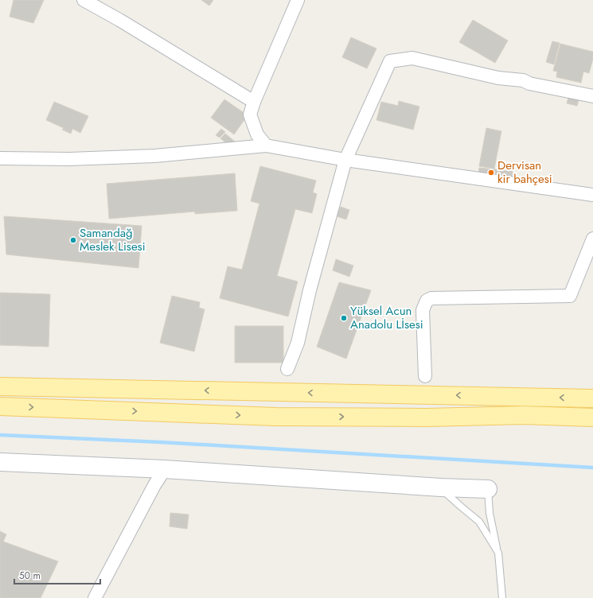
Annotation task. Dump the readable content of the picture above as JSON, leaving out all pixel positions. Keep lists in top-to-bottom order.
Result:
{
  "places": ["Dervisan kir bahçesi", "Samandağ Meslek Lisesi", "Yüksel Acun Anadolu Lİsesi"],
  "scale_bar": "50 m"
}
